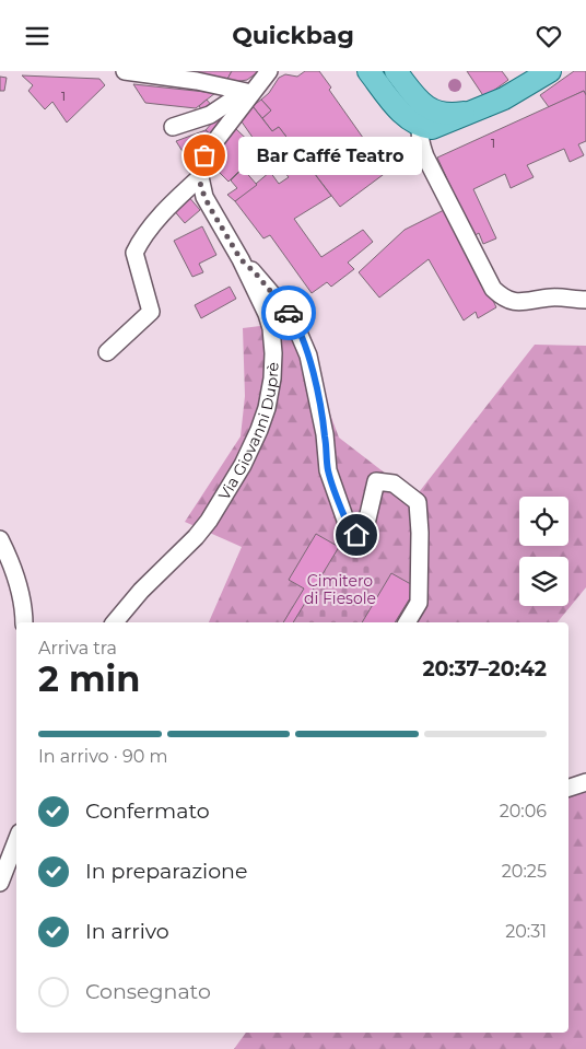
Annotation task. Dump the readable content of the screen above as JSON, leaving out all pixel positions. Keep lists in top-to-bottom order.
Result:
{
  "streets": {
    "street": ["Via Giovanni Duprè"]
  },
  "parks": ["Cimitero di Fiesole"],
  "places": ["Bar Caffé Teatro"],
  "house_numbers": ["1", "1"],
  "page": {
    "header": "Quickbag",
    "bubble": "Bar Caffé Teatro",
    "heading": ["2 min", "Arriva tra", "20:37–20:42"],
    "bar": "In arrivo · 90 m",
    "list": [
      ["Confermato", "20:06"],
      ["In preparazione", "20:25"],
      ["In arrivo", "20:31"],
      "Consegnato"
    ]
  }
}
